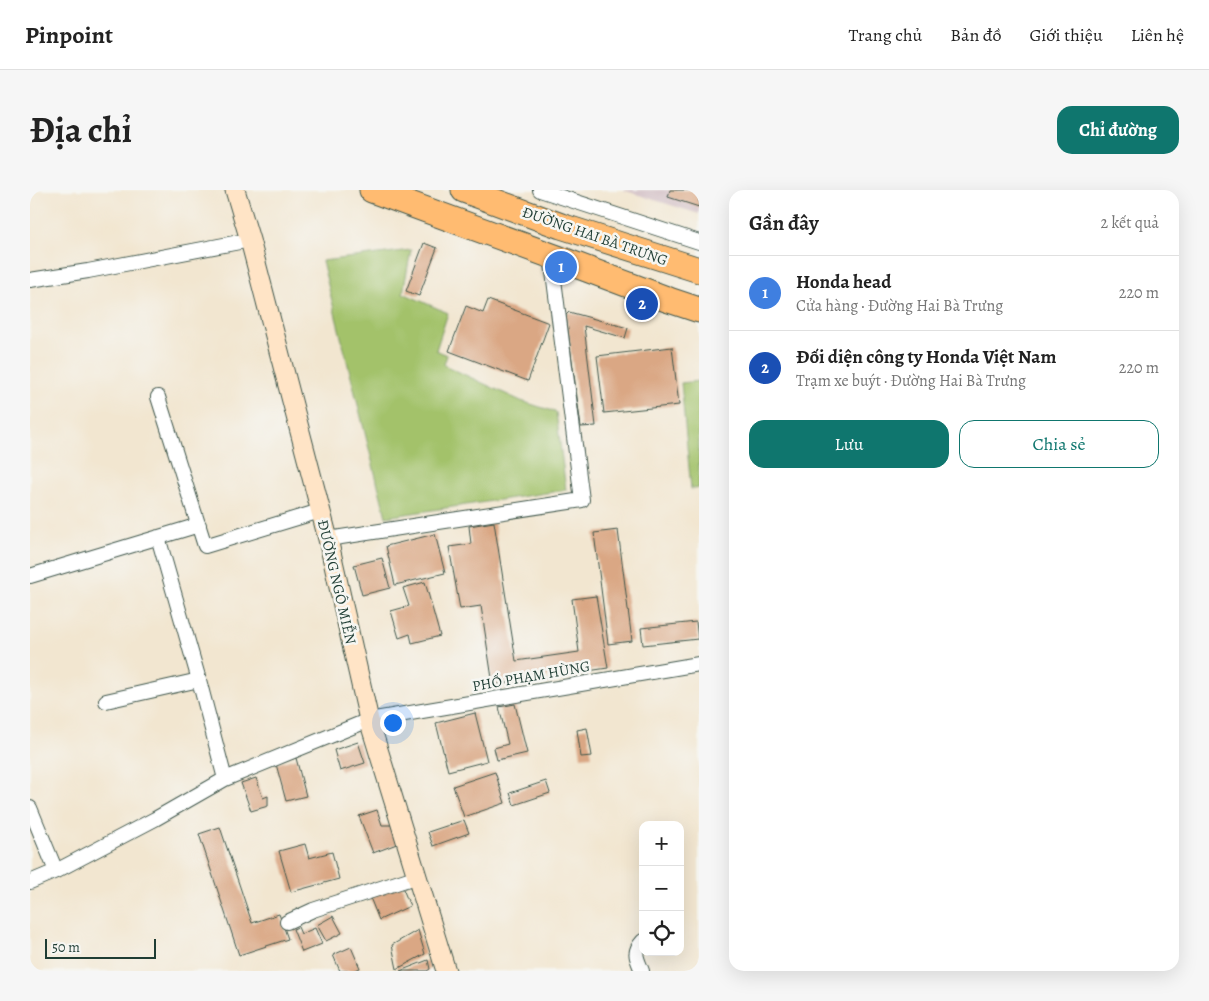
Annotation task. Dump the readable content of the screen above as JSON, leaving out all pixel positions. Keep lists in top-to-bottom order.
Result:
{
  "streets": {
    "highway": ["ĐƯỜNG HAI BÀ TRƯNG"],
    "street": ["ĐƯỜNG NGÔ MIỄN", "PHỐ PHẠM HÙNG"]
  },
  "crossings": [
    ["ĐƯỜNG NGÔ MIỄN", "PHỐ PHẠM HÙNG"]
  ],
  "scale_bar": "50 m",
  "page": {
    "header": "Pinpoint",
    "nav": [
      "Trang chủ",
      "Bản đồ",
      "Giới thiệu",
      "Liên hệ"
    ],
    "title": "Địa chỉ",
    "buttons": [
      "Chỉ đường",
      ["Lưu", "Chia sẻ"]
    ],
    "heading": ["Gần đây", "2 kết quả"],
    "pins": ["1", "2"],
    "list": [
      {
        "mark": "1",
        "name": "Honda head",
        "note": "Cửa hàng · Đường Hai Bà Trưng",
        "value": "220 m"
      },
      {
        "mark": "2",
        "name": "Đối diện công ty Honda Việt Nam",
        "note": "Trạm xe buýt · Đường Hai Bà Trưng",
        "value": "220 m"
      }
    ],
    "map_buttons": ["+", "−"],
    "scale": "50 m"
  }
}
